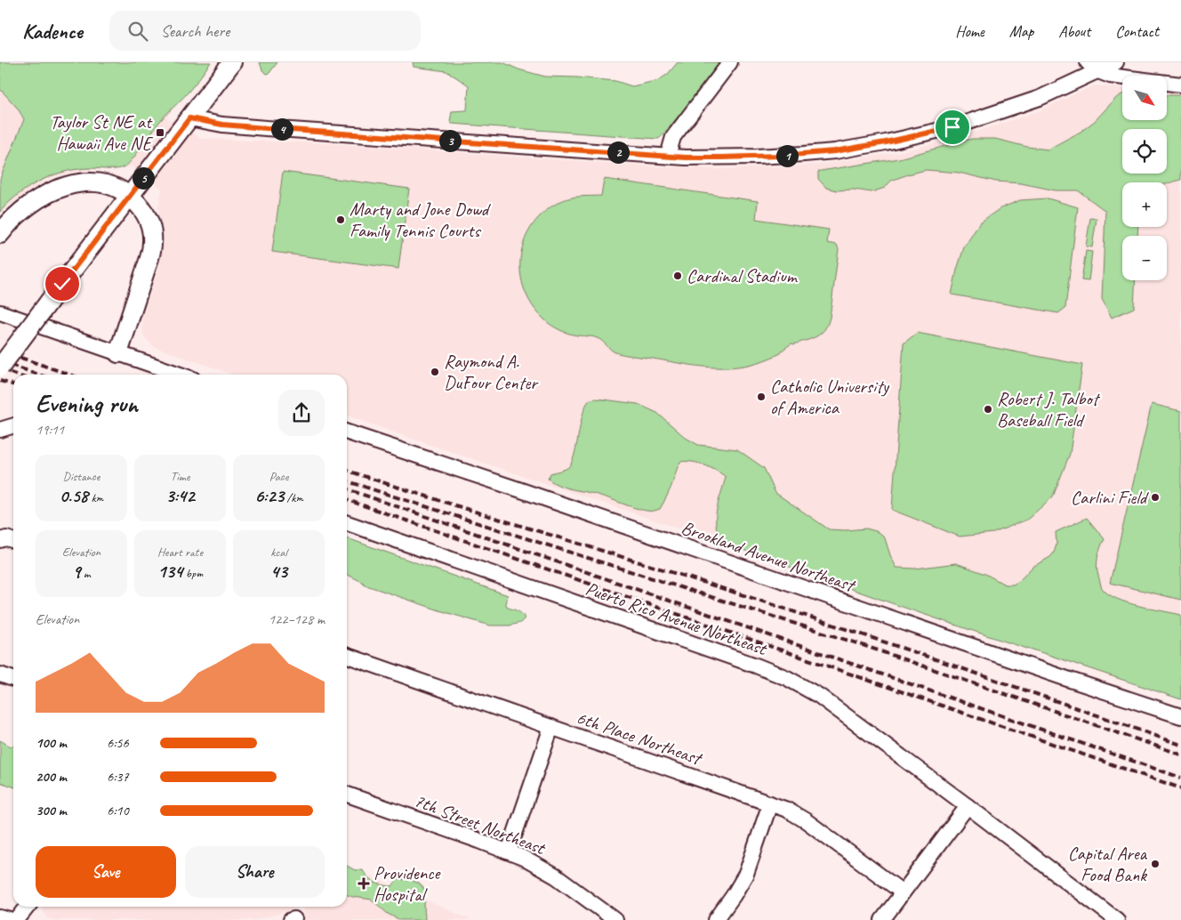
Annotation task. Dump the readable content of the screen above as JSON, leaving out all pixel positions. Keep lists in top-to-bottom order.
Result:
{
  "streets": {
    "street": [
      "Brookland Avenue Northeast",
      "Puerto Rico Avenue Northeast",
      "6th Place Northeast",
      "7th Street Northeast"
    ]
  },
  "places": {
    "transit": ["Taylor St NE at Hawaii Ave NE"],
    "other": [
      "Marty and Jone Dowd Family Tennis Courts",
      "Cardinal Stadium",
      "Raymond A. DuFour Center",
      "Catholic University of America",
      "Robert J. Talbot Baseball Field",
      "Carlini Field",
      "Capital Area Food Bank"
    ],
    "health": ["Providence Hospital"]
  },
  "north": "bottom right",
  "page": {
    "header": "Kadence",
    "search": "Search here",
    "nav": [
      "Home",
      "Map",
      "About",
      "Contact"
    ],
    "map_buttons": ["+", "−"],
    "pins": [
      "4",
      "3",
      "2",
      "1",
      "5"
    ],
    "heading": ["Evening run", "19:11"],
    "stats": [
      ["Distance", "0.58 km"],
      ["Time", "3:42"],
      ["Pace", "6:23 /km"],
      ["Elevation", "9 m"],
      ["Heart rate", "134 bpm"],
      ["kcal", "43"]
    ],
    "chart": ["Elevation", "122–128 m"],
    "list": [
      {
        "name": "100 m",
        "note": "6:56"
      },
      {
        "name": "200 m",
        "note": "6:37"
      },
      {
        "name": "300 m",
        "note": "6:10"
      }
    ],
    "buttons": ["Save", "Share"]
  }
}
